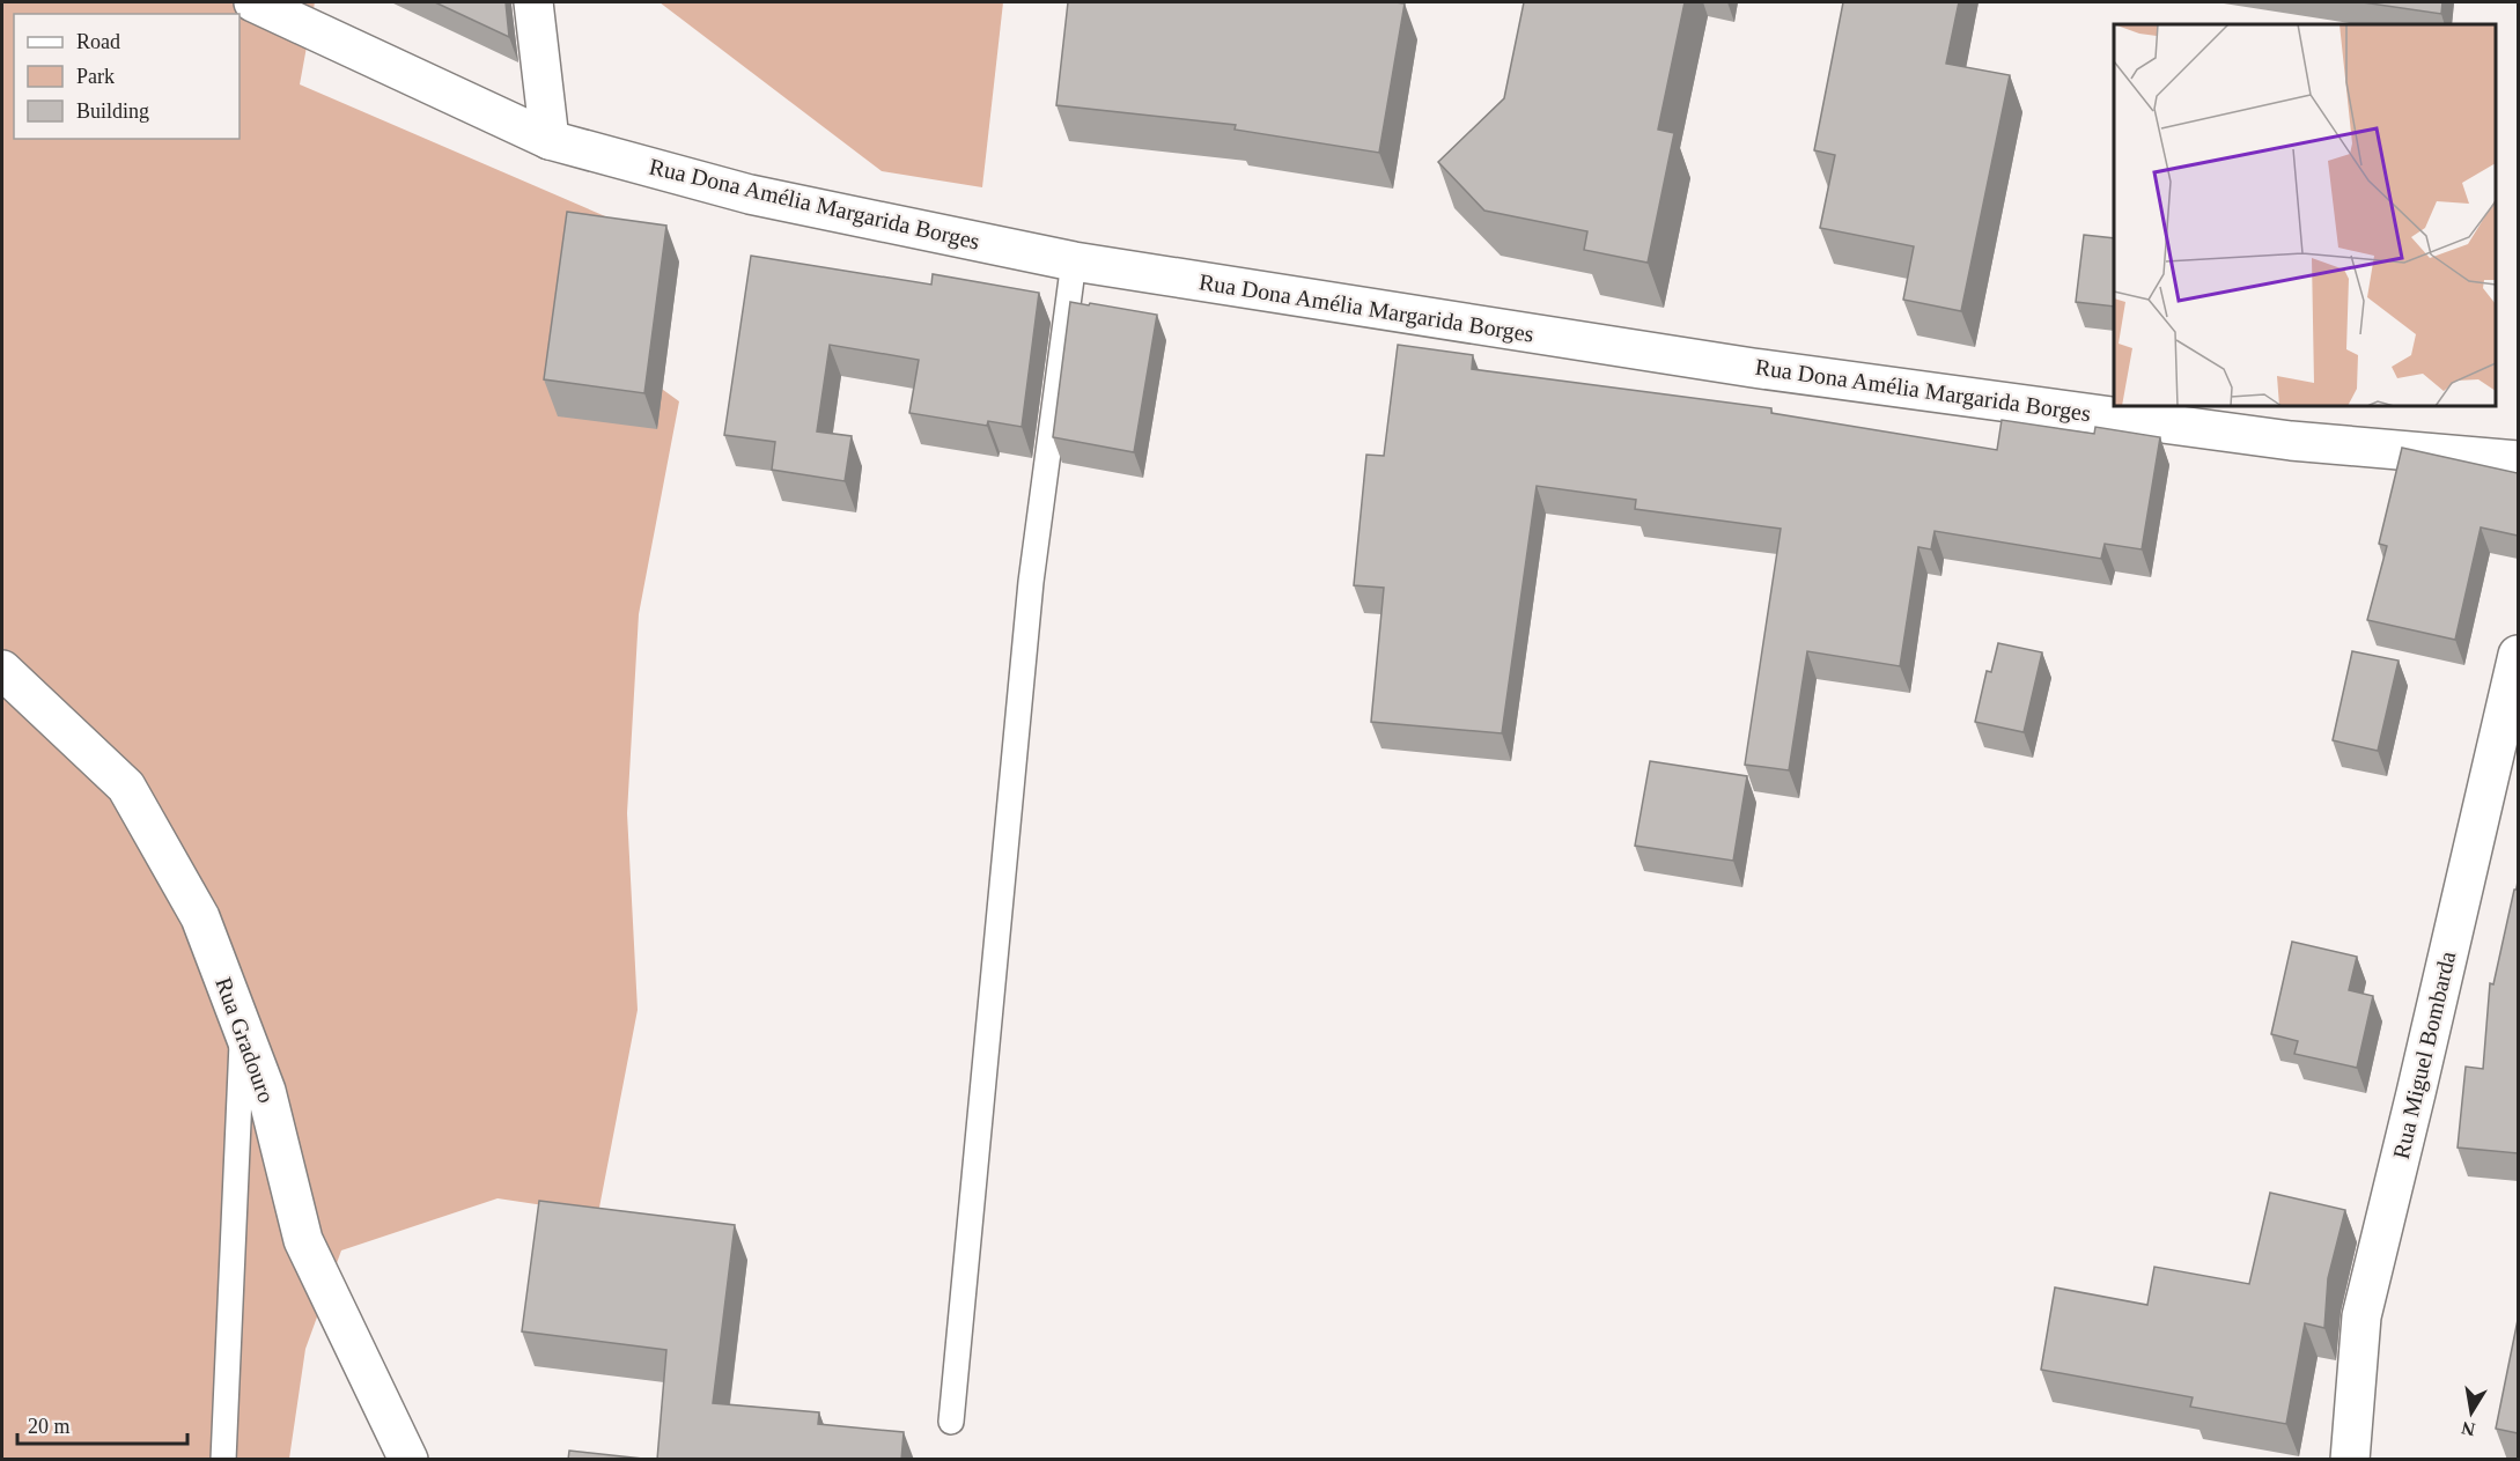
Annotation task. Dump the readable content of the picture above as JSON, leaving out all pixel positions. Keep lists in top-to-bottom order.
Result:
{
  "streets": {
    "street": ["Rua Dona Amélia Margarida Borges", "Rua Gradouro", "Rua Miguel Bombarda"]
  },
  "legend": ["Road", "Park", "Building"],
  "scale_bar": "20 m",
  "north": "bottom"
}
